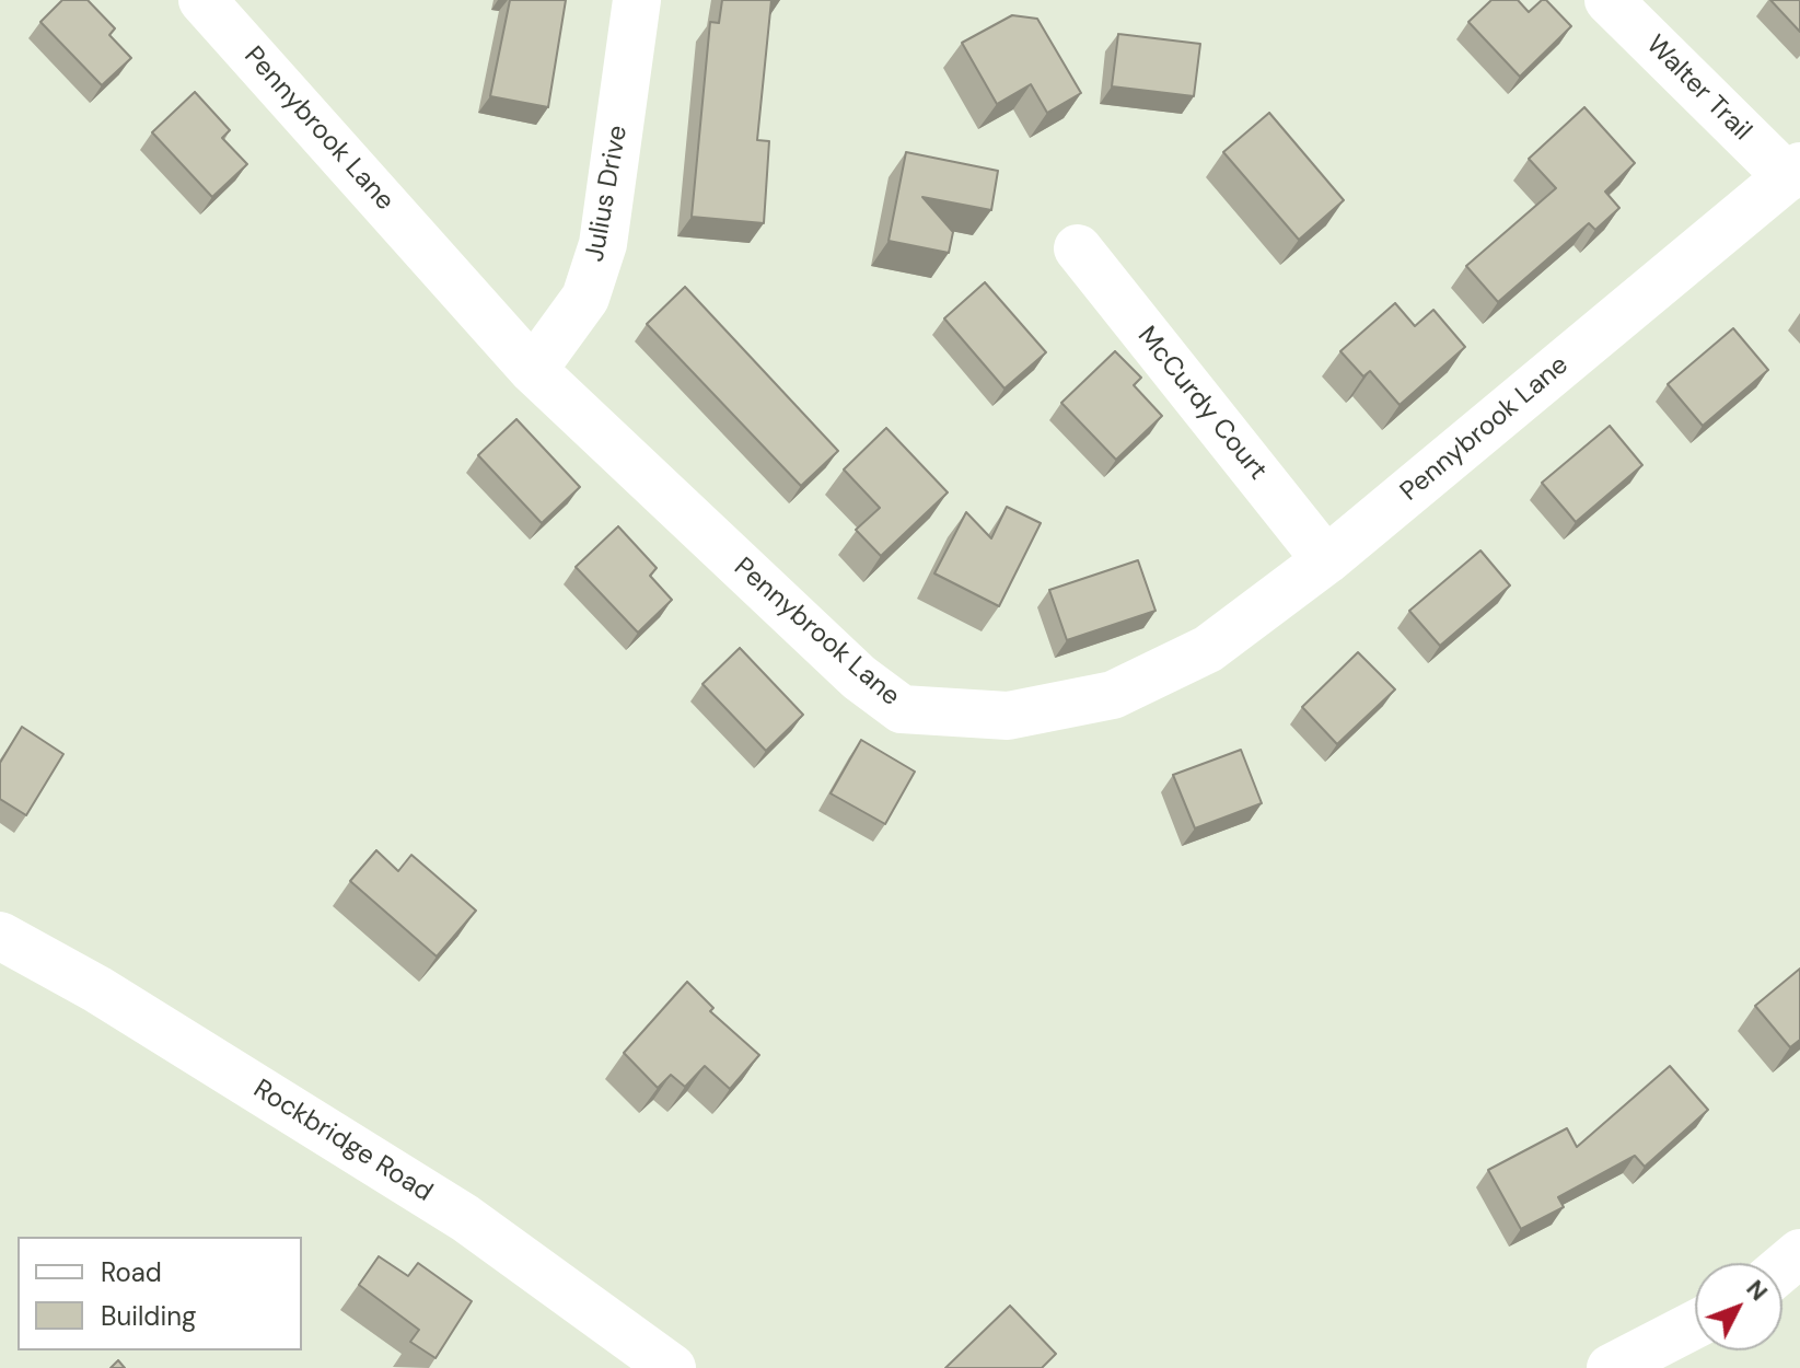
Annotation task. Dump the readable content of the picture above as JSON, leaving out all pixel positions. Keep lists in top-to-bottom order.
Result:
{
  "streets": {
    "street": [
      "Walter Trail",
      "Pennybrook Lane",
      "Julius Drive",
      "McCurdy Court",
      "Rockbridge Road"
    ]
  },
  "crossings": [
    ["Walter Trail", "Pennybrook Lane"],
    ["Pennybrook Lane", "Julius Drive"],
    ["Pennybrook Lane", "McCurdy Court"]
  ],
  "legend": ["Road", "Building"],
  "north": "top right"
}
